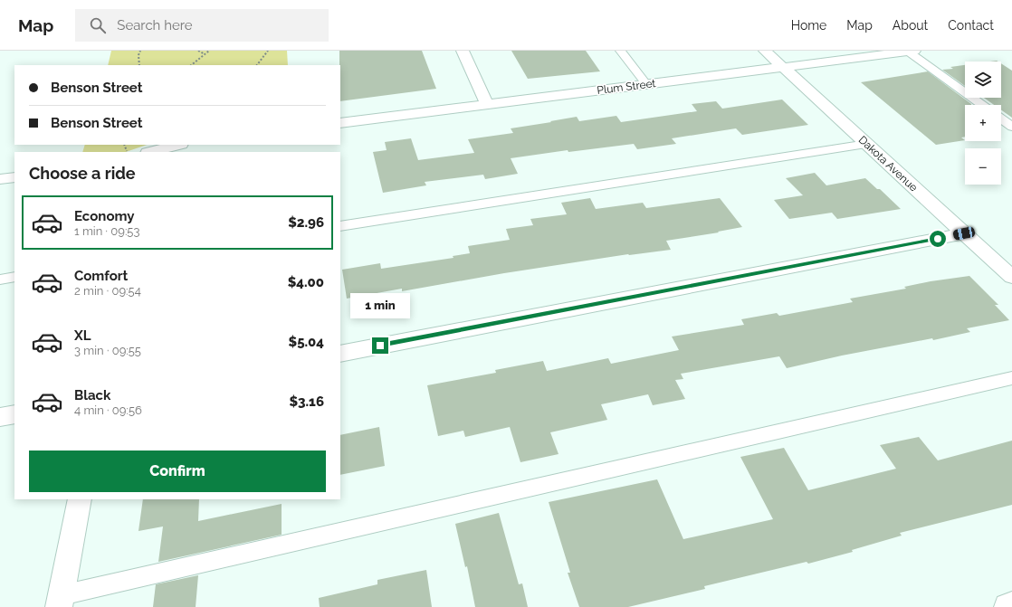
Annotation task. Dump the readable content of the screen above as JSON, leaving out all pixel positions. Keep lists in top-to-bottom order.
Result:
{
  "streets": {
    "street": ["Plum Street", "Dakota Avenue"]
  },
  "crossings": [
    ["Plum Street", "Dakota Avenue"]
  ],
  "page": {
    "header": "Map",
    "search": "Search here",
    "nav": [
      "Home",
      "Map",
      "About",
      "Contact"
    ],
    "map_buttons": ["+", "−"],
    "banner": ["Benson Street", "Benson Street"],
    "heading": "Choose a ride",
    "list": [
      {
        "name": "Economy",
        "note": "1 min · 09:53",
        "value": "$2.96"
      },
      {
        "name": "Comfort",
        "note": "2 min · 09:54",
        "value": "$4.00"
      },
      {
        "name": "XL",
        "note": "3 min · 09:55",
        "value": "$5.04"
      },
      {
        "name": "Black",
        "note": "4 min · 09:56",
        "value": "$3.16"
      }
    ],
    "bubble": "1 min",
    "buttons": "Confirm"
  }
}
